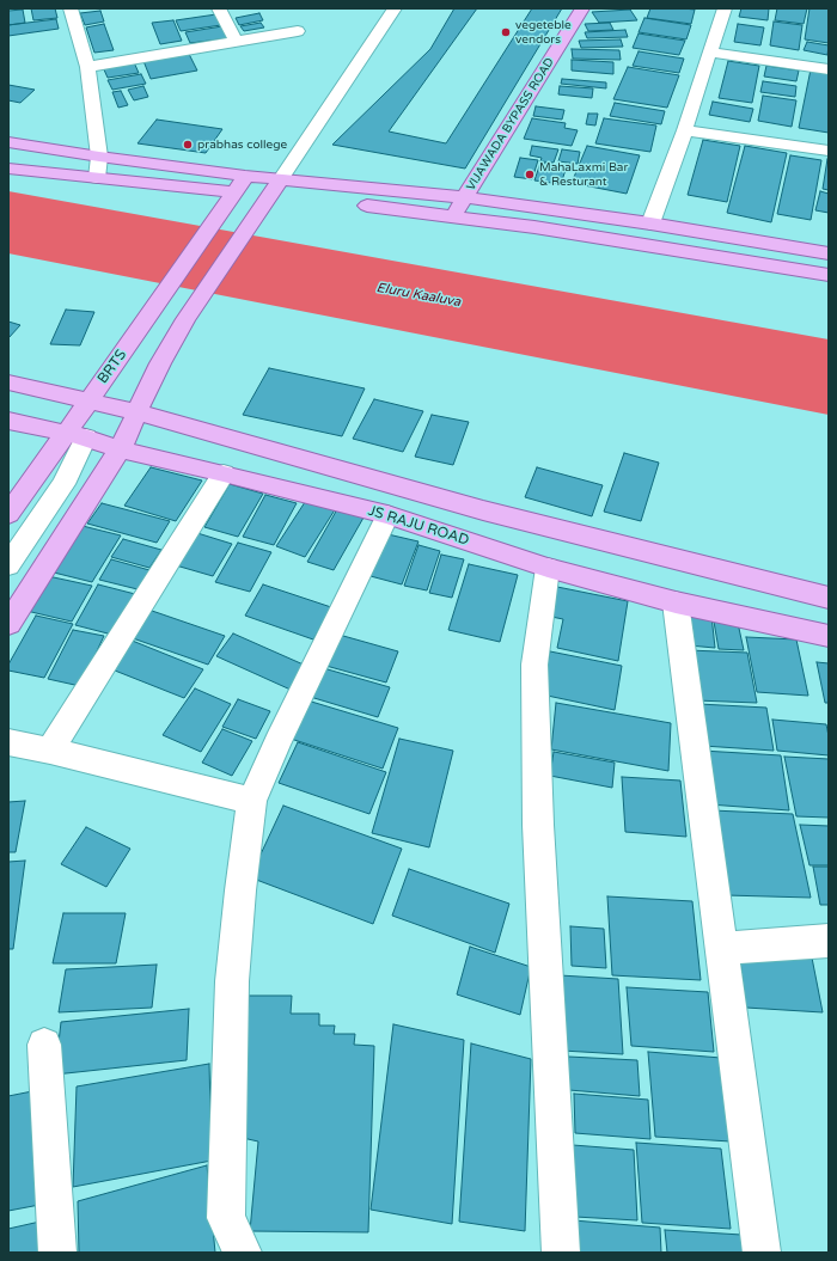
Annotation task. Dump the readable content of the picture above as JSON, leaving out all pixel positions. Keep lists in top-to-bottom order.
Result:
{
  "streets": {
    "main road": ["VIJAWADA BYPASS ROAD", "BRTS", "JS RAJU ROAD"]
  },
  "crossings": [
    ["BRTS", "JS RAJU ROAD"]
  ],
  "water": ["Eluru Kaaluva"],
  "places": ["vegeteble vendors", "prabhas college", "MahaLaxmi Bar & Resturant"]
}
